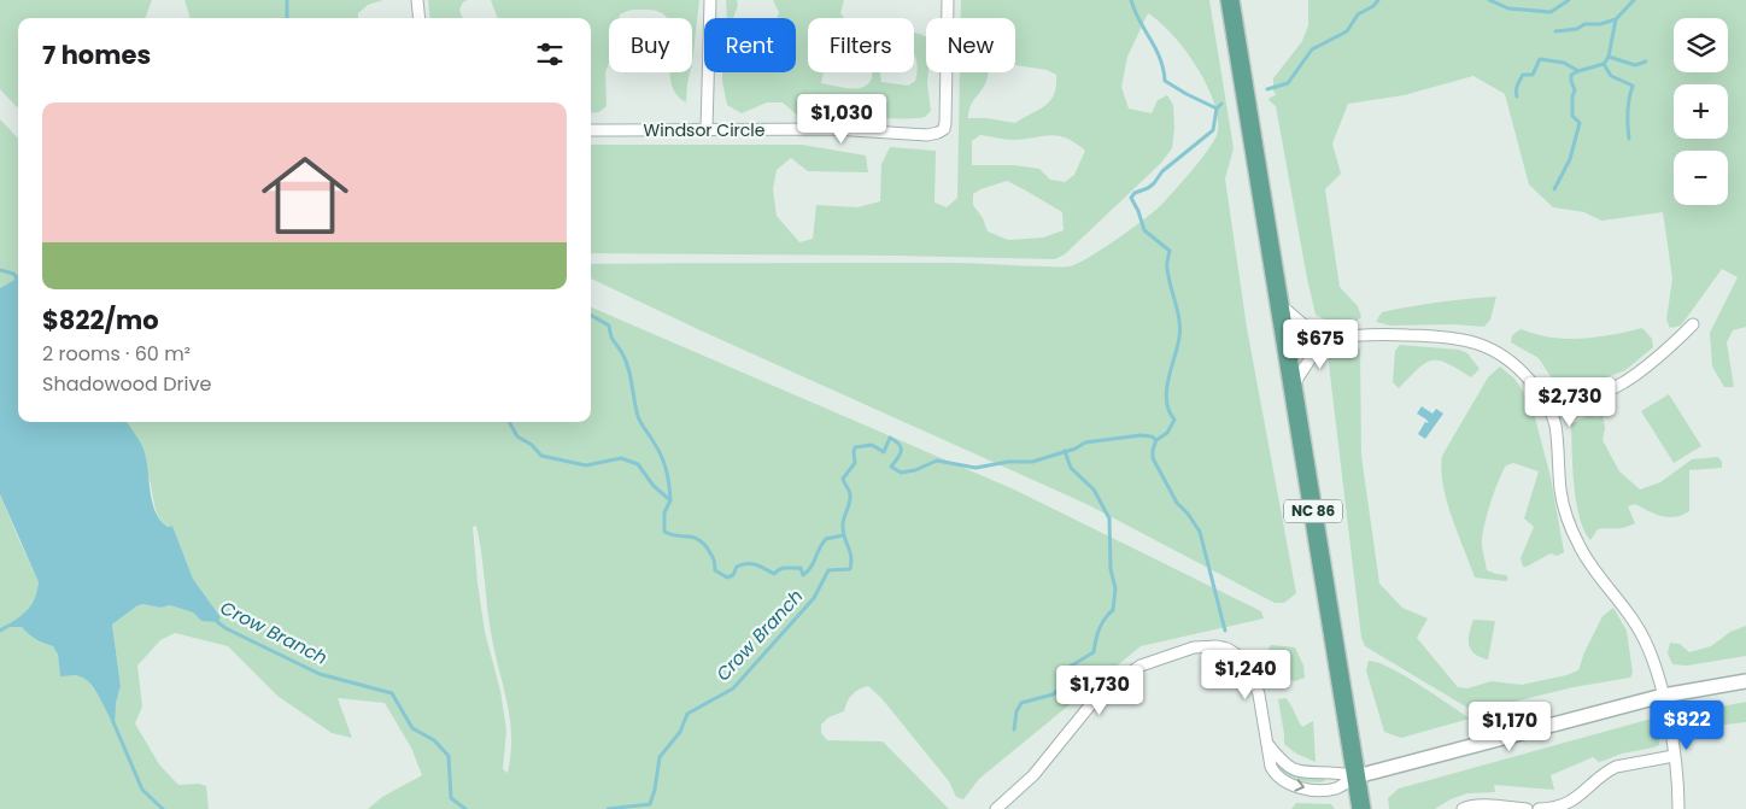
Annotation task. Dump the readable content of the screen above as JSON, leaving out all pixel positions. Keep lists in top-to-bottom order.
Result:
{
  "streets": {
    "main road": ["NC 86"],
    "street": ["Windsor Circle"]
  },
  "water": ["Crow Branch"],
  "page": {
    "map_buttons": ["+", "−"],
    "chip": [
      "Buy",
      "Rent",
      "Filters",
      "New"
    ],
    "heading": "7 homes",
    "list": [
      {
        "name": "$822/mo",
        "note": "2 rooms · 60 m² · Shadowood Drive"
      }
    ],
    "price": [
      "$1,030",
      "$675",
      "$2,730",
      "$1,240",
      "$1,730",
      "$822",
      "$1,170"
    ]
  }
}
